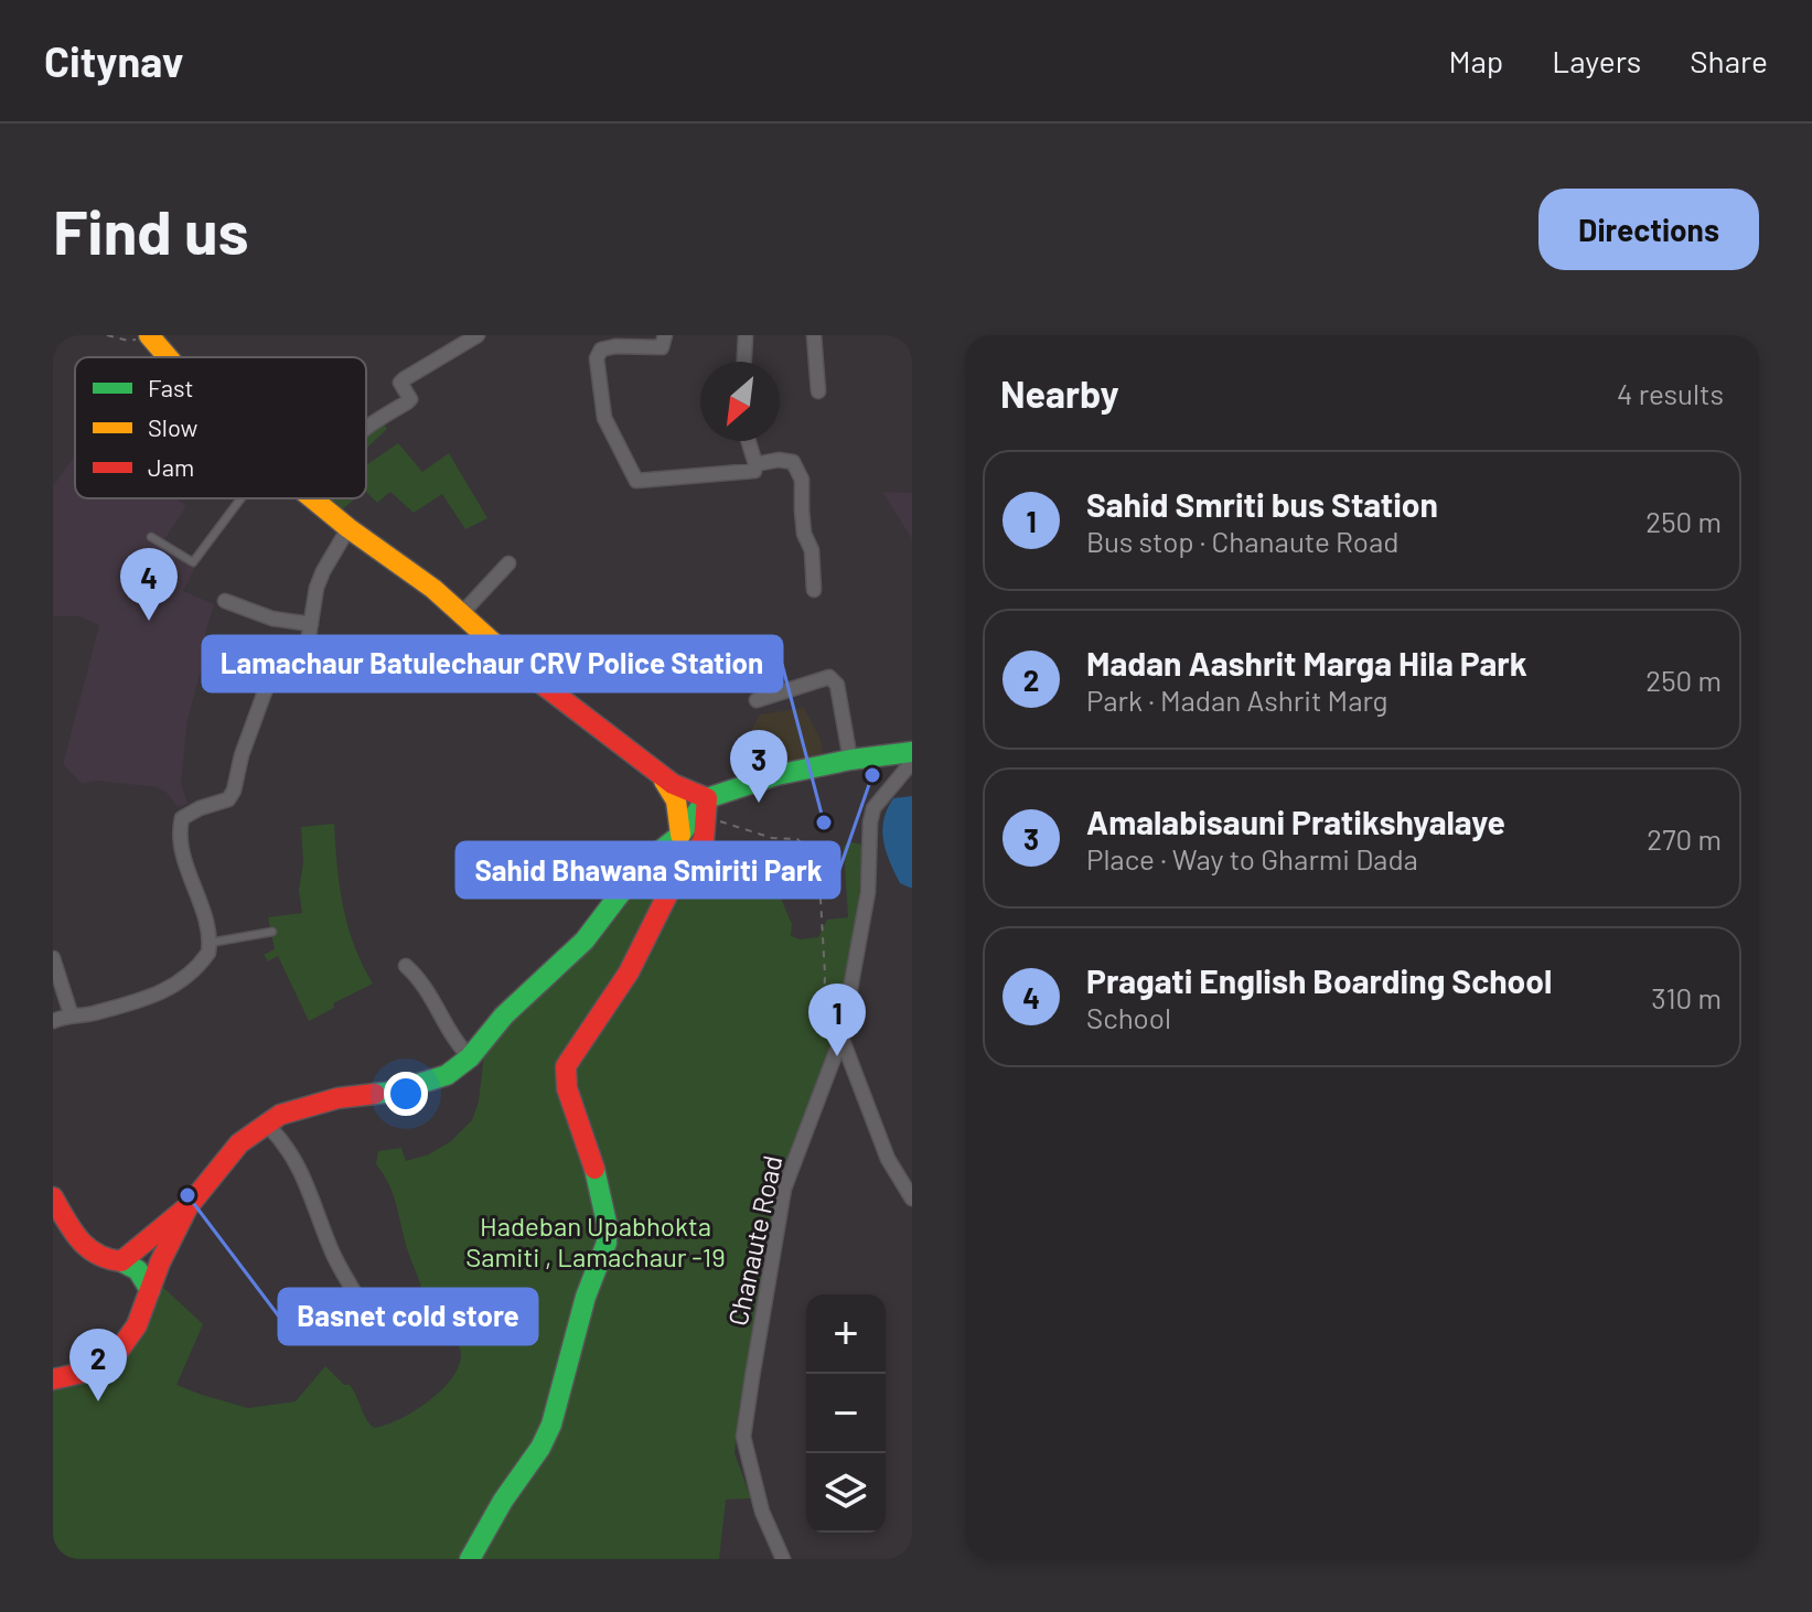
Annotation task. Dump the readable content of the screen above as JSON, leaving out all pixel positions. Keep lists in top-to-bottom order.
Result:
{
  "streets": {
    "street": ["Chanaute Road"]
  },
  "parks": ["Hadeban Upabhokta Samiti , Lamachaur -19"],
  "places": ["Sahid Bhawana Smiriti Park", "Lamachaur Batulechaur CRV Police Station", "Basnet cold store"],
  "legend": ["Fast", "Slow", "Jam"],
  "north": "bottom left",
  "page": {
    "header": "Citynav",
    "nav": ["Map", "Layers", "Share"],
    "buttons": "Directions",
    "title": "Find us",
    "heading": ["Nearby", "4 results"],
    "list": [
      {
        "mark": "1",
        "name": "Sahid Smriti bus Station",
        "note": "Bus stop · Chanaute Road",
        "value": "250 m"
      },
      {
        "mark": "2",
        "name": "Madan Aashrit Marga Hila Park",
        "note": "Park · Madan Ashrit Marg",
        "value": "250 m"
      },
      {
        "mark": "3",
        "name": "Amalabisauni Pratikshyalaye",
        "note": "Place · Way to Gharmi Dada",
        "value": "270 m"
      },
      {
        "mark": "4",
        "name": "Pragati English Boarding School",
        "note": "School",
        "value": "310 m"
      }
    ],
    "pins": [
      "4",
      "3",
      "1",
      "2"
    ],
    "map_buttons": ["+", "−"]
  }
}
